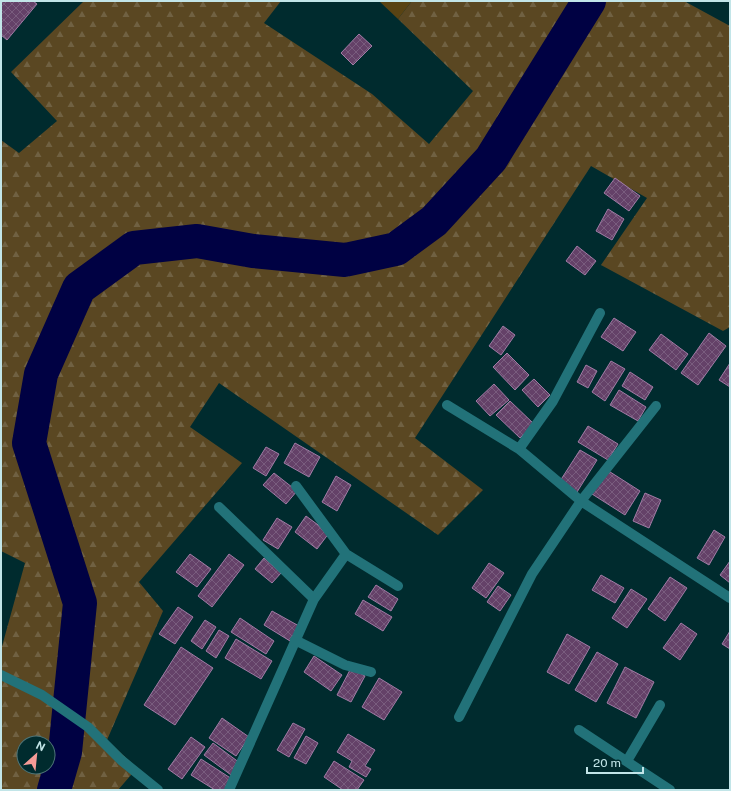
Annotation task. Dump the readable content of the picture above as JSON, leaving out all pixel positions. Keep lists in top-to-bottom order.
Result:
{
  "scale_bar": "20 m",
  "north": "top right"
}
